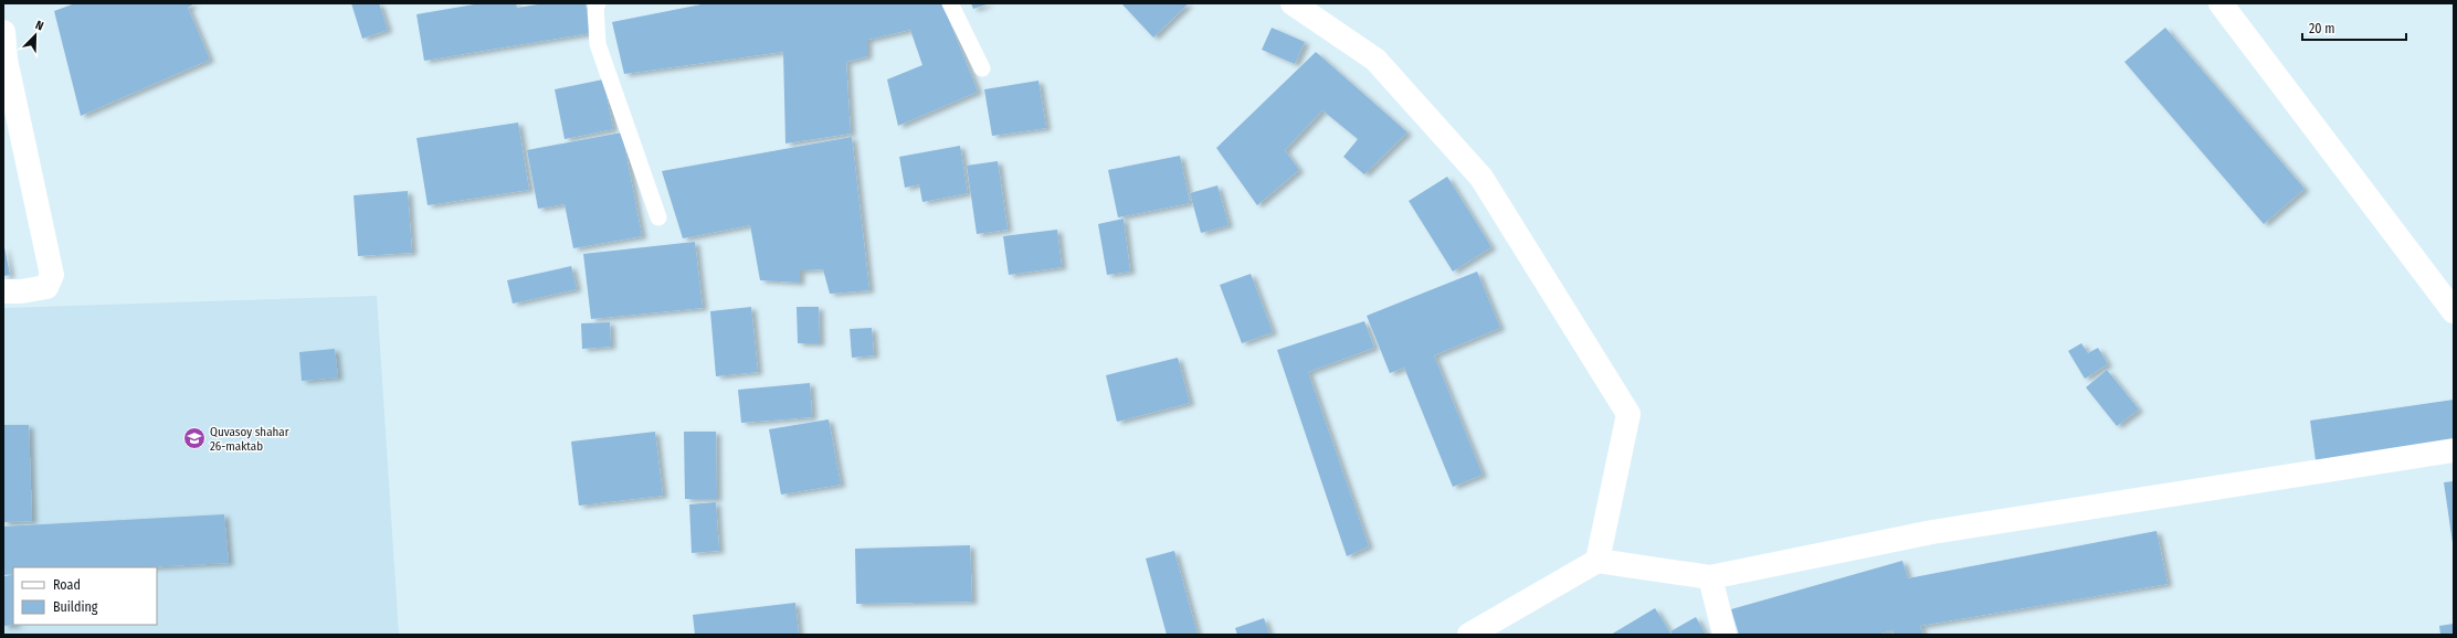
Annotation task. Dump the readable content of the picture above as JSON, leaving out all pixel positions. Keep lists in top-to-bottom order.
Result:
{
  "places": {
    "school or university": ["Quvasoy shahar 26-maktab"]
  },
  "legend": ["Road", "Building"],
  "scale_bar": "20 m",
  "north": "top right"
}
